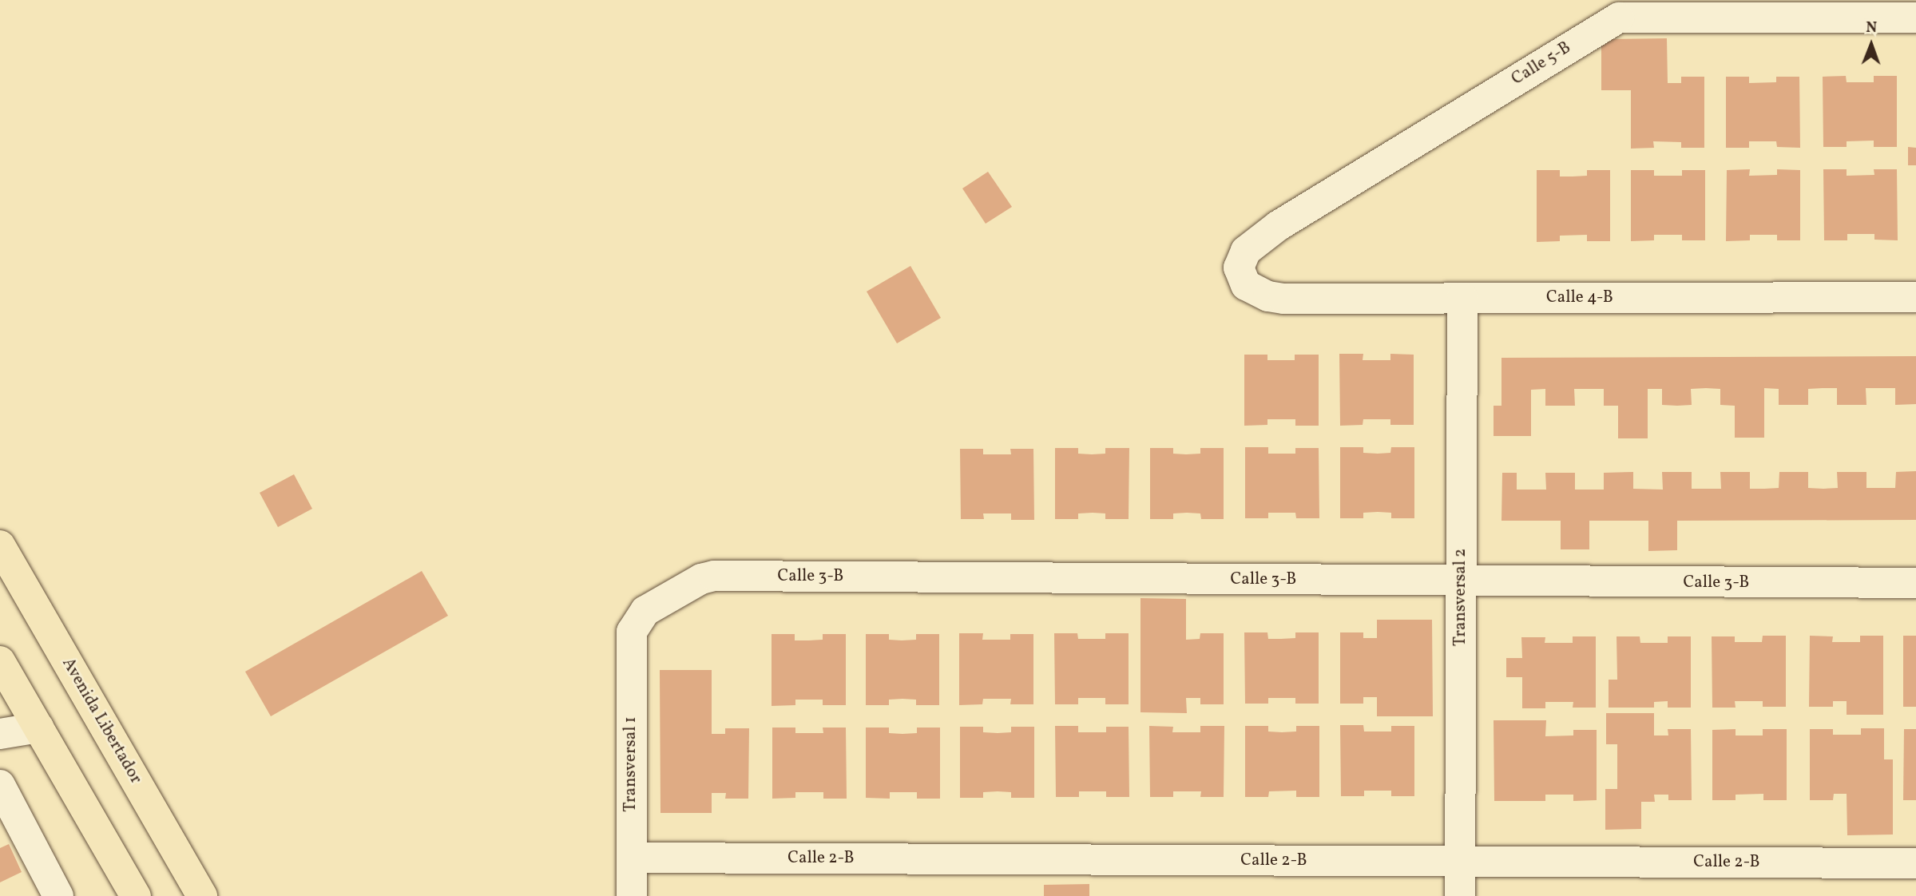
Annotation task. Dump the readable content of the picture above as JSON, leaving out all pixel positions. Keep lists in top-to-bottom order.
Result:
{
  "streets": {
    "main road": ["Avenida Libertador"],
    "street": [
      "Calle 5-B",
      "Calle 4-B",
      "Calle 3-B",
      "Transversal 2",
      "Transversal 1",
      "Calle 2-B"
    ]
  },
  "crossings": [
    ["Calle 5-B", "Calle 4-B"],
    ["Calle 4-B", "Transversal 2"],
    ["Calle 3-B", "Transversal 2"],
    ["Calle 3-B", "Transversal 1"],
    ["Transversal 2", "Calle 2-B"],
    ["Transversal 1", "Calle 2-B"]
  ],
  "north": "top"
}
